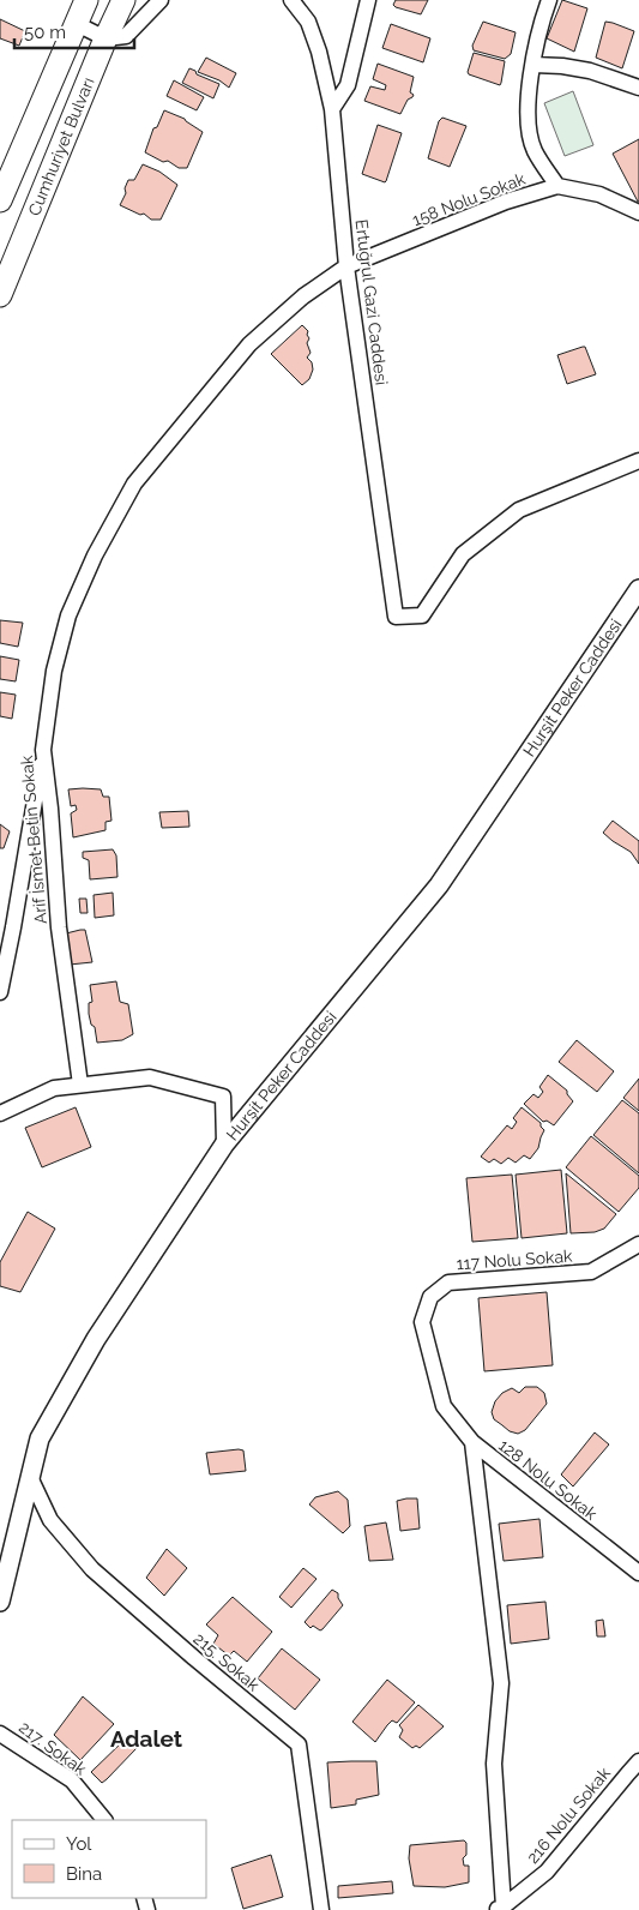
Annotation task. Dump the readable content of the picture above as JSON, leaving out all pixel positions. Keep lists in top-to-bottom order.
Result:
{
  "streets": {
    "main road": ["Cumhuriyet Bulvarı"],
    "street": [
      "158 Nolu Sokak",
      "Ertuğrul Gazi Caddesi",
      "Hurşit Peker Caddesi",
      "Arif İsmet Betin Sokak",
      "117 Nolu Sokak",
      "128 Nolu Sokak",
      "215. Sokak",
      "217. Sokak",
      "216 Nolu Sokak"
    ]
  },
  "crossings": [
    ["158 Nolu Sokak", "Ertuğrul Gazi Caddesi"],
    ["158 Nolu Sokak", "Arif İsmet Betin Sokak"],
    ["Ertuğrul Gazi Caddesi", "Arif İsmet Betin Sokak"],
    ["Hurşit Peker Caddesi", "215. Sokak"],
    ["117 Nolu Sokak", "128 Nolu Sokak"]
  ],
  "districts": ["Adalet"],
  "legend": ["Yol", "Bina"],
  "scale_bar": "50 m"
}
